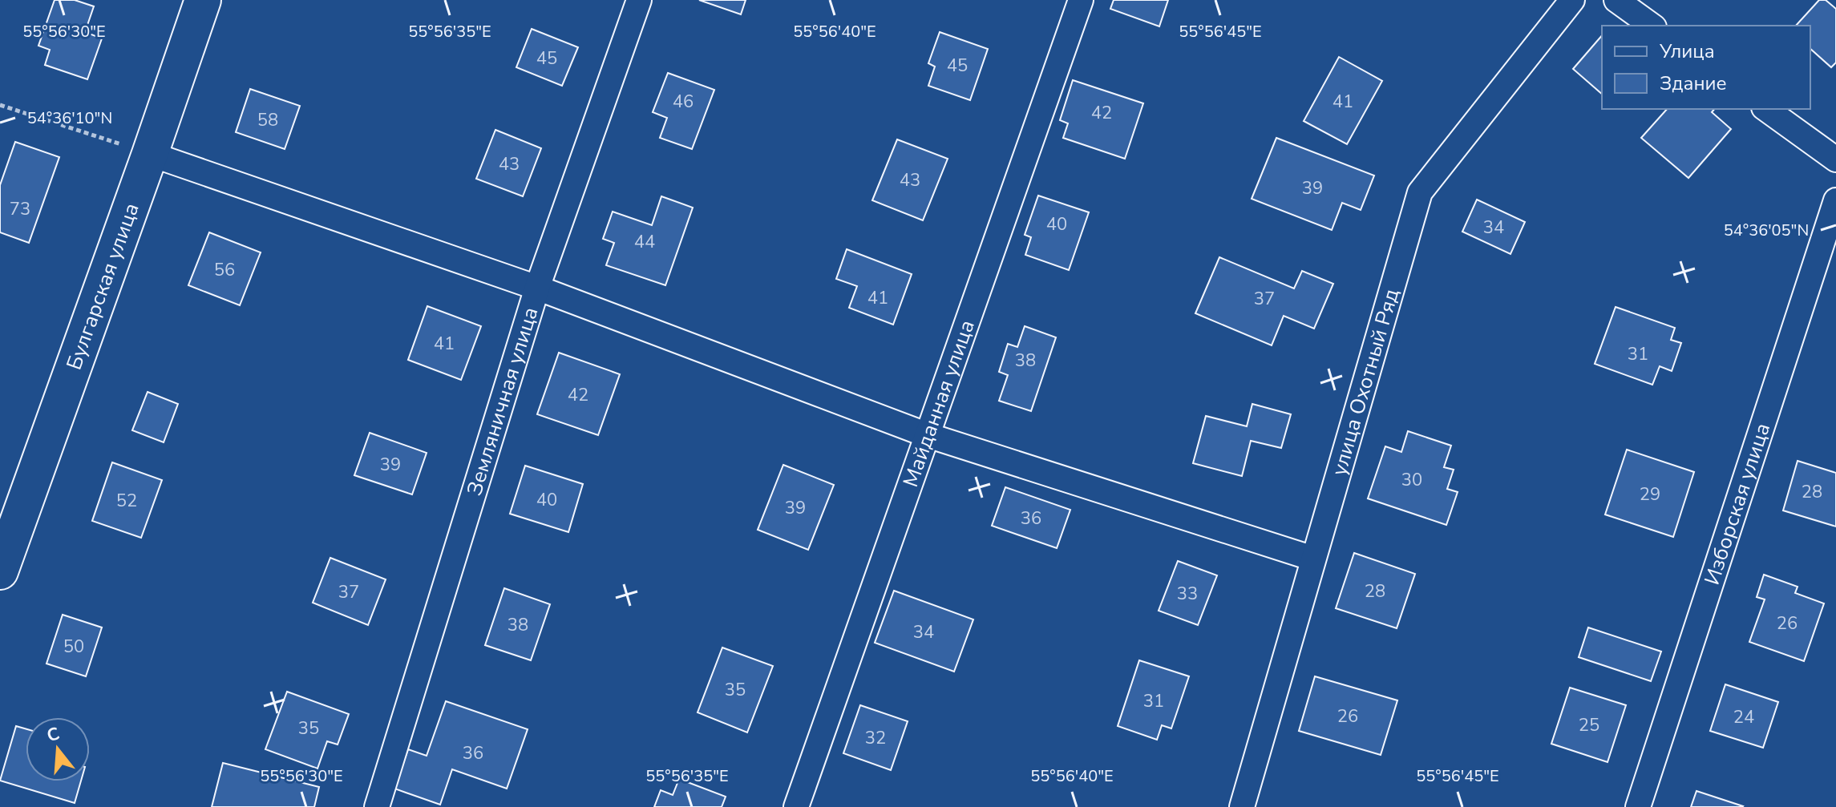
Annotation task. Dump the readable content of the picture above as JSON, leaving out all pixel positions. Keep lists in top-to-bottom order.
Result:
{
  "streets": {
    "street": [
      "Булгарская улица",
      "улица Охотный Ряд",
      "Земляничная улица",
      "Майданная улица",
      "Изборская улица"
    ]
  },
  "house_numbers": [
    "45",
    "45",
    "46",
    "41",
    "42",
    "58",
    "43",
    "43",
    "39",
    "73",
    "40",
    "34",
    "44",
    "56",
    "41",
    "37",
    "41",
    "31",
    "38",
    "42",
    "39",
    "30",
    "28",
    "29",
    "40",
    "52",
    "39",
    "36",
    "28",
    "37",
    "33",
    "26",
    "38",
    "34",
    "50",
    "35",
    "31",
    "26",
    "24",
    "25",
    "35",
    "32",
    "36"
  ],
  "legend": ["Улица", "Здание"],
  "north": "top",
  "coordinates": [
    "55°56'30\"E",
    "55°56'35\"E",
    "55°56'40\"E",
    "55°56'45\"E",
    "54°36'10\"N",
    "54°36'05\"N"
  ]
}
